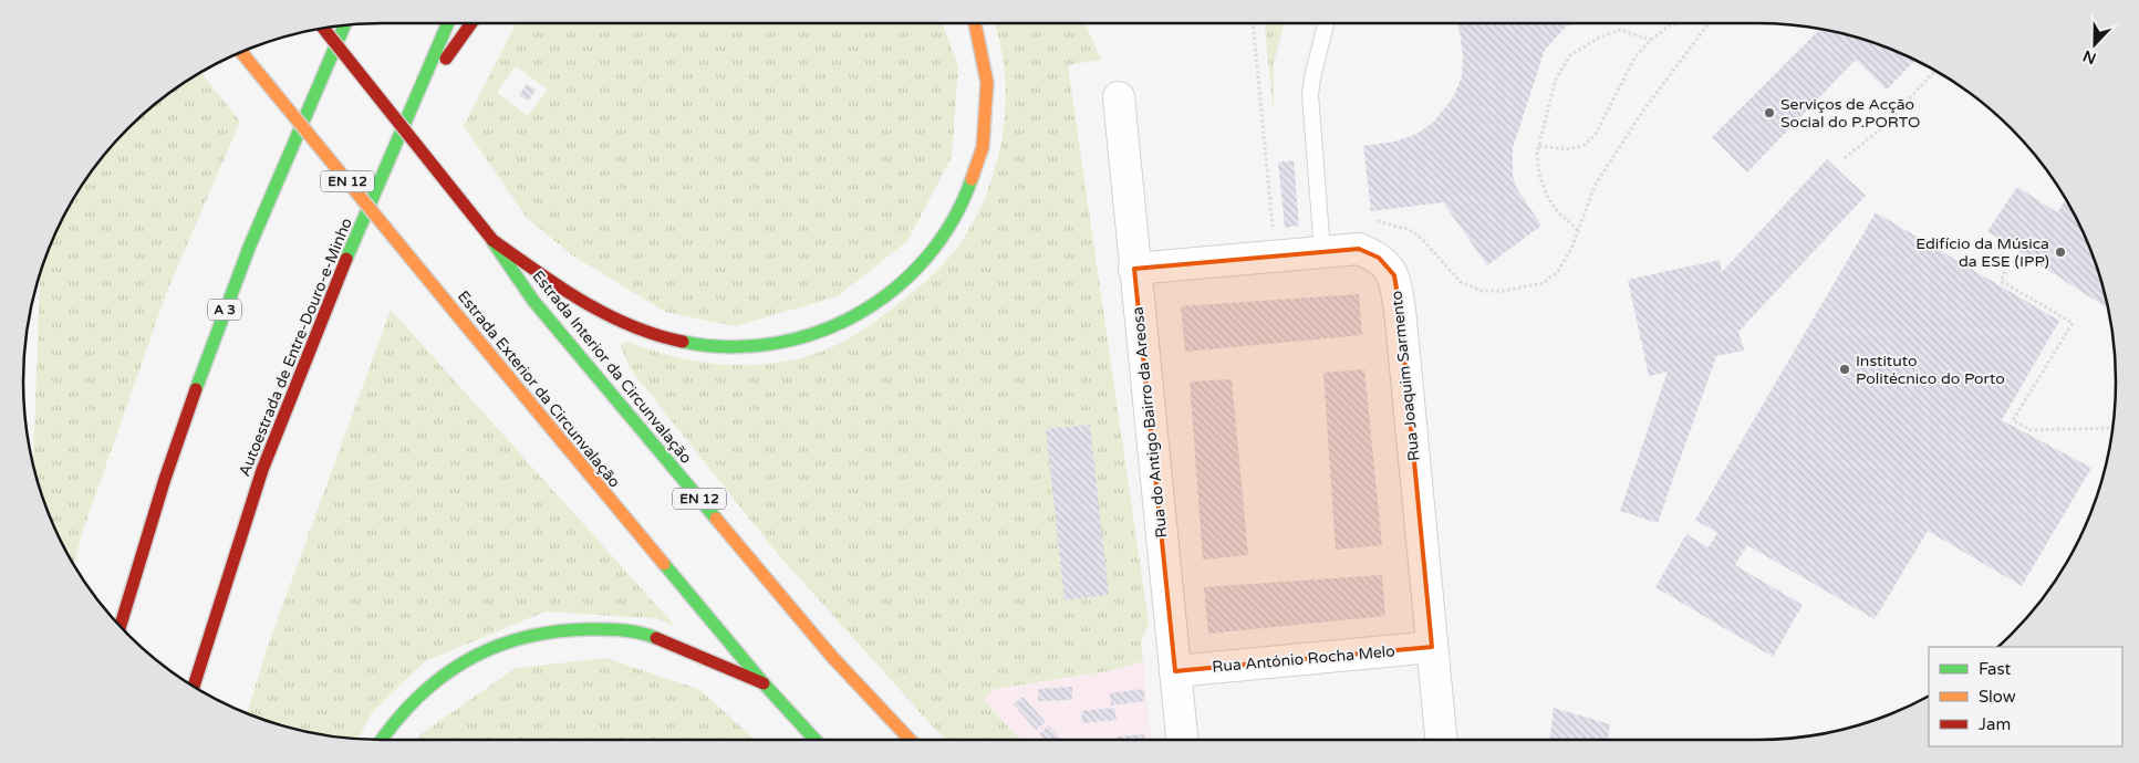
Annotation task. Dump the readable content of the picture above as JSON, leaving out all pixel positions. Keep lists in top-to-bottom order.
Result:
{
  "streets": {
    "main road": [
      "EN 12",
      "A 3",
      "Autoestrada de Entre-Douro-e-Minho",
      "Estrada Interior da Circunvalação",
      "Estrada Exterior da Circunvalação"
    ],
    "street": ["Rua Joaquim Sarmento", "Rua do Antigo Bairro da Areosa", "Rua António Rocha Melo"]
  },
  "crossings": [
    ["Rua Joaquim Sarmento", "Rua do Antigo Bairro da Areosa"],
    ["Rua Joaquim Sarmento", "Rua António Rocha Melo"],
    ["Rua do Antigo Bairro da Areosa", "Rua António Rocha Melo"]
  ],
  "places": ["Serviços de Acção Social do P.PORTO", "Edifício da Música da ESE (IPP)", "Instituto Politécnico do Porto"],
  "legend": ["Fast", "Slow", "Jam"],
  "north": "bottom"
}
